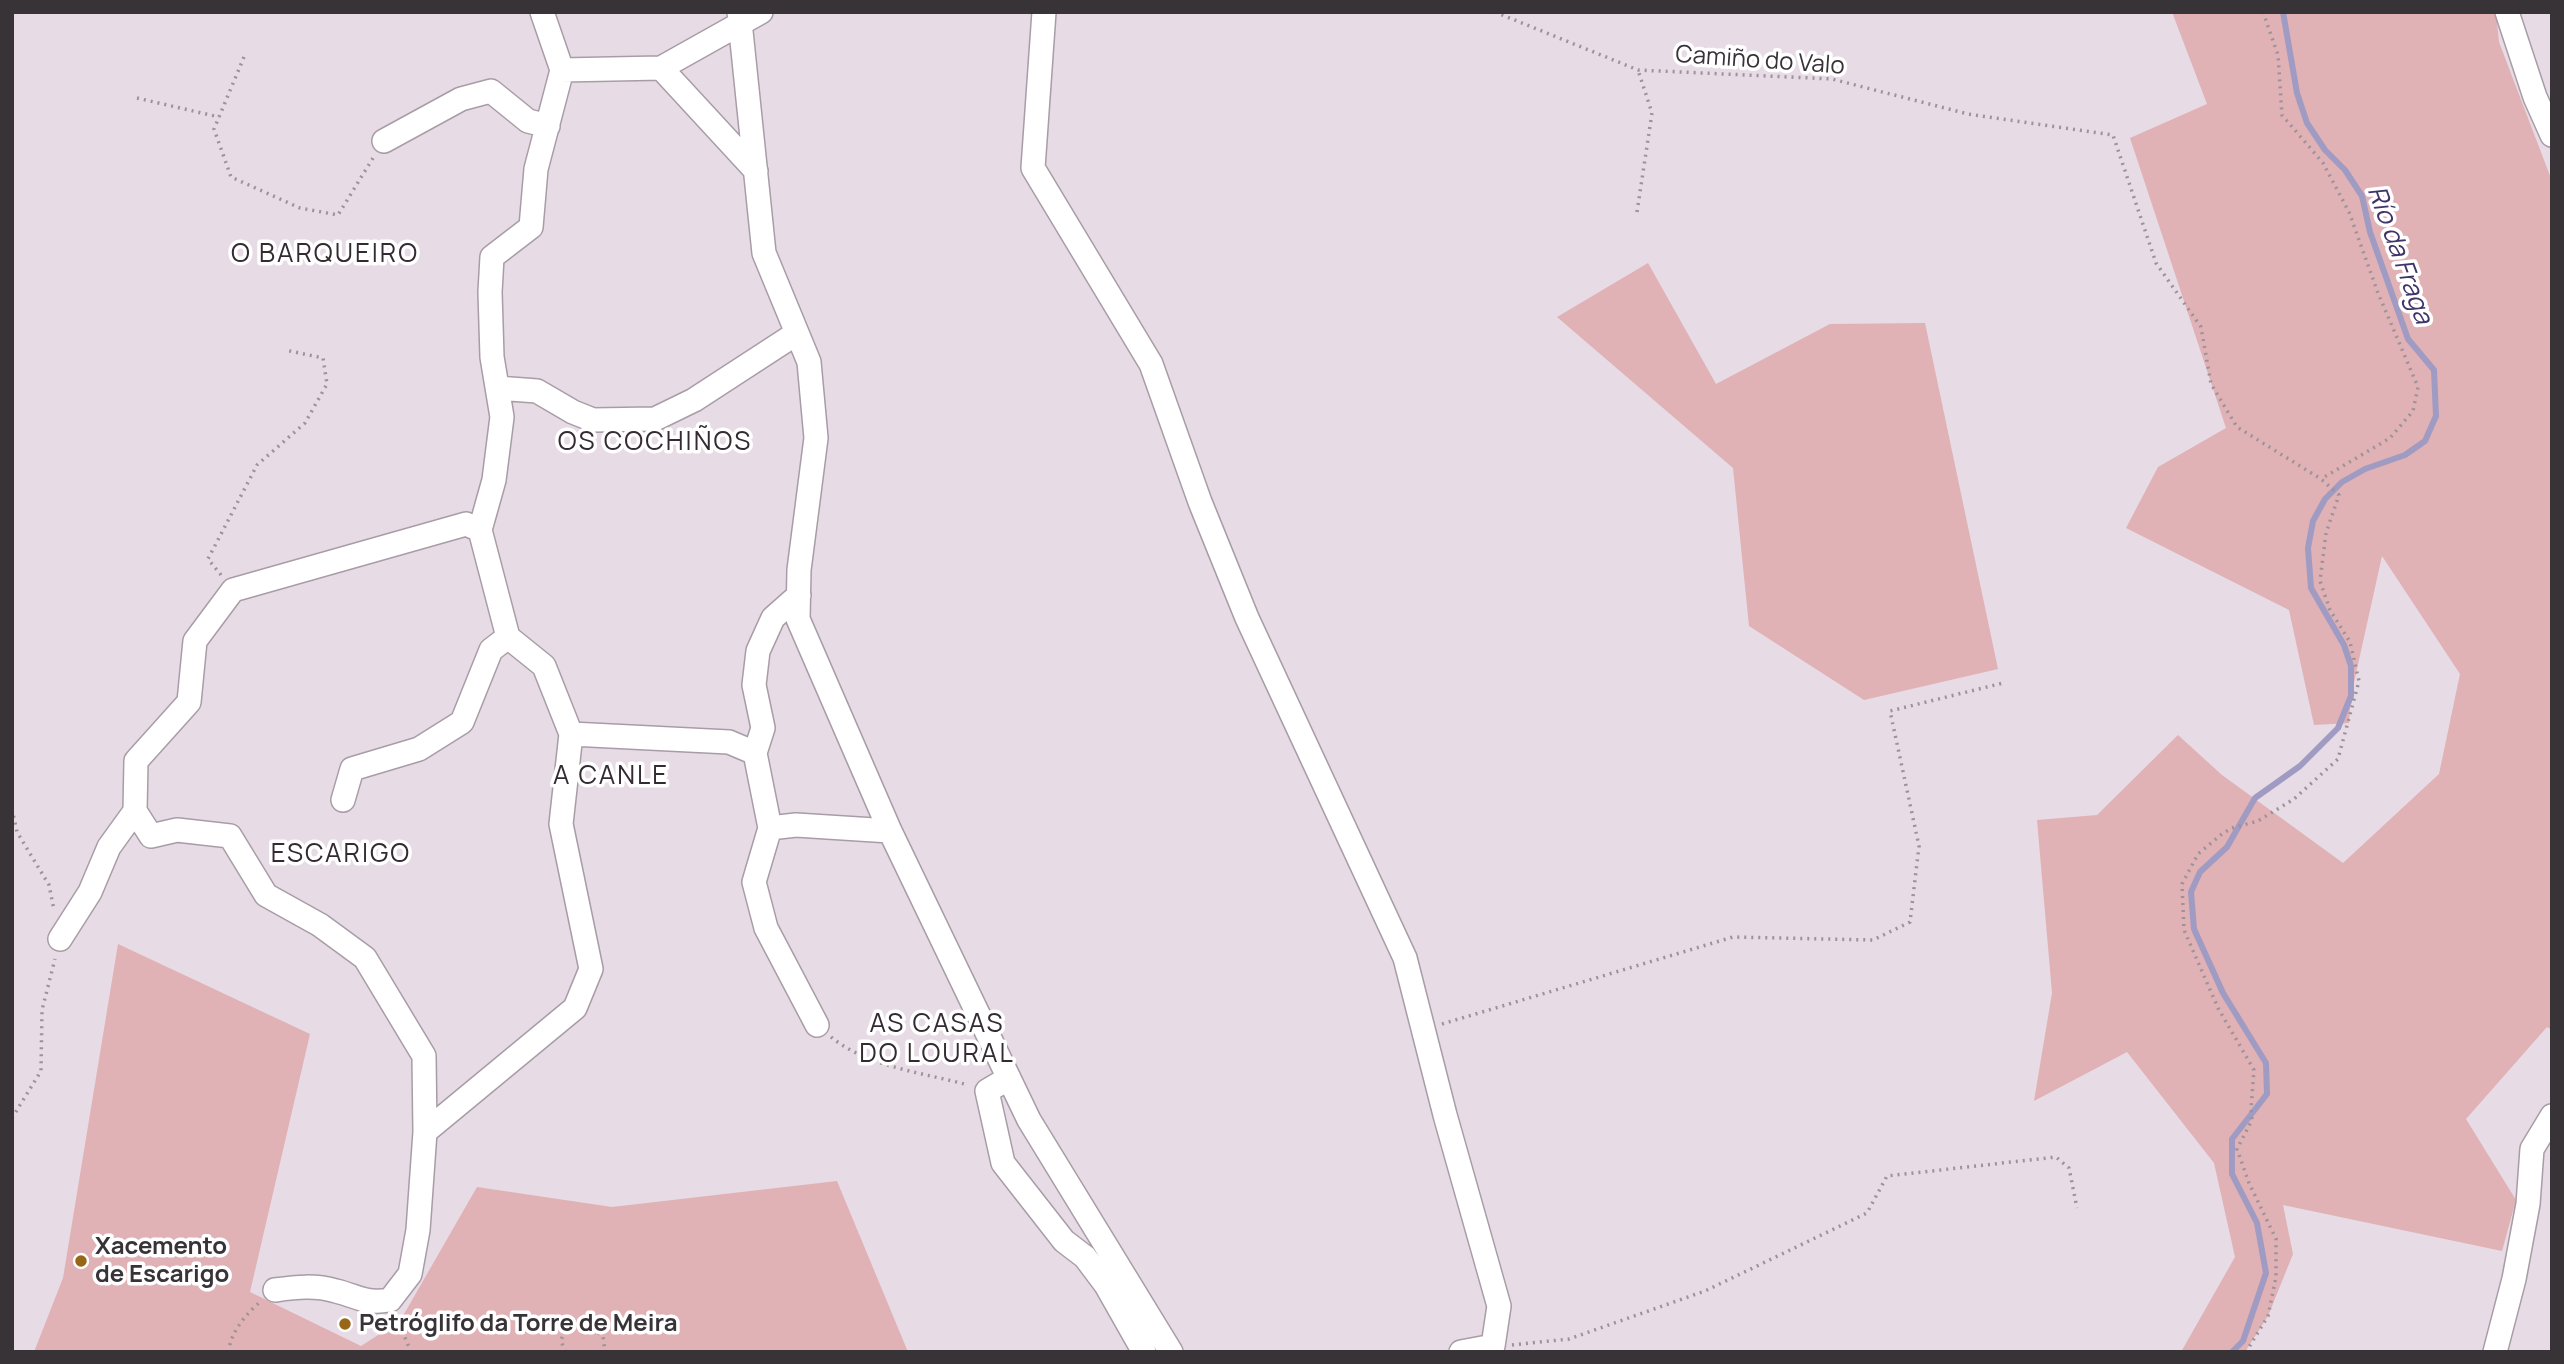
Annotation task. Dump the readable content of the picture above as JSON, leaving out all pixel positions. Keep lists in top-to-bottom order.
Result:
{
  "streets": {
    "path": ["Camiño do Valo"]
  },
  "districts": [
    "O BARQUEIRO",
    "OS COCHIÑOS",
    "A CANLE",
    "ESCARIGO",
    "AS CASAS DO LOURAL"
  ],
  "water": ["Río da Fraga"],
  "places": ["Xacemento de Escarigo", "Petróglifo da Torre de Meira"]
}
